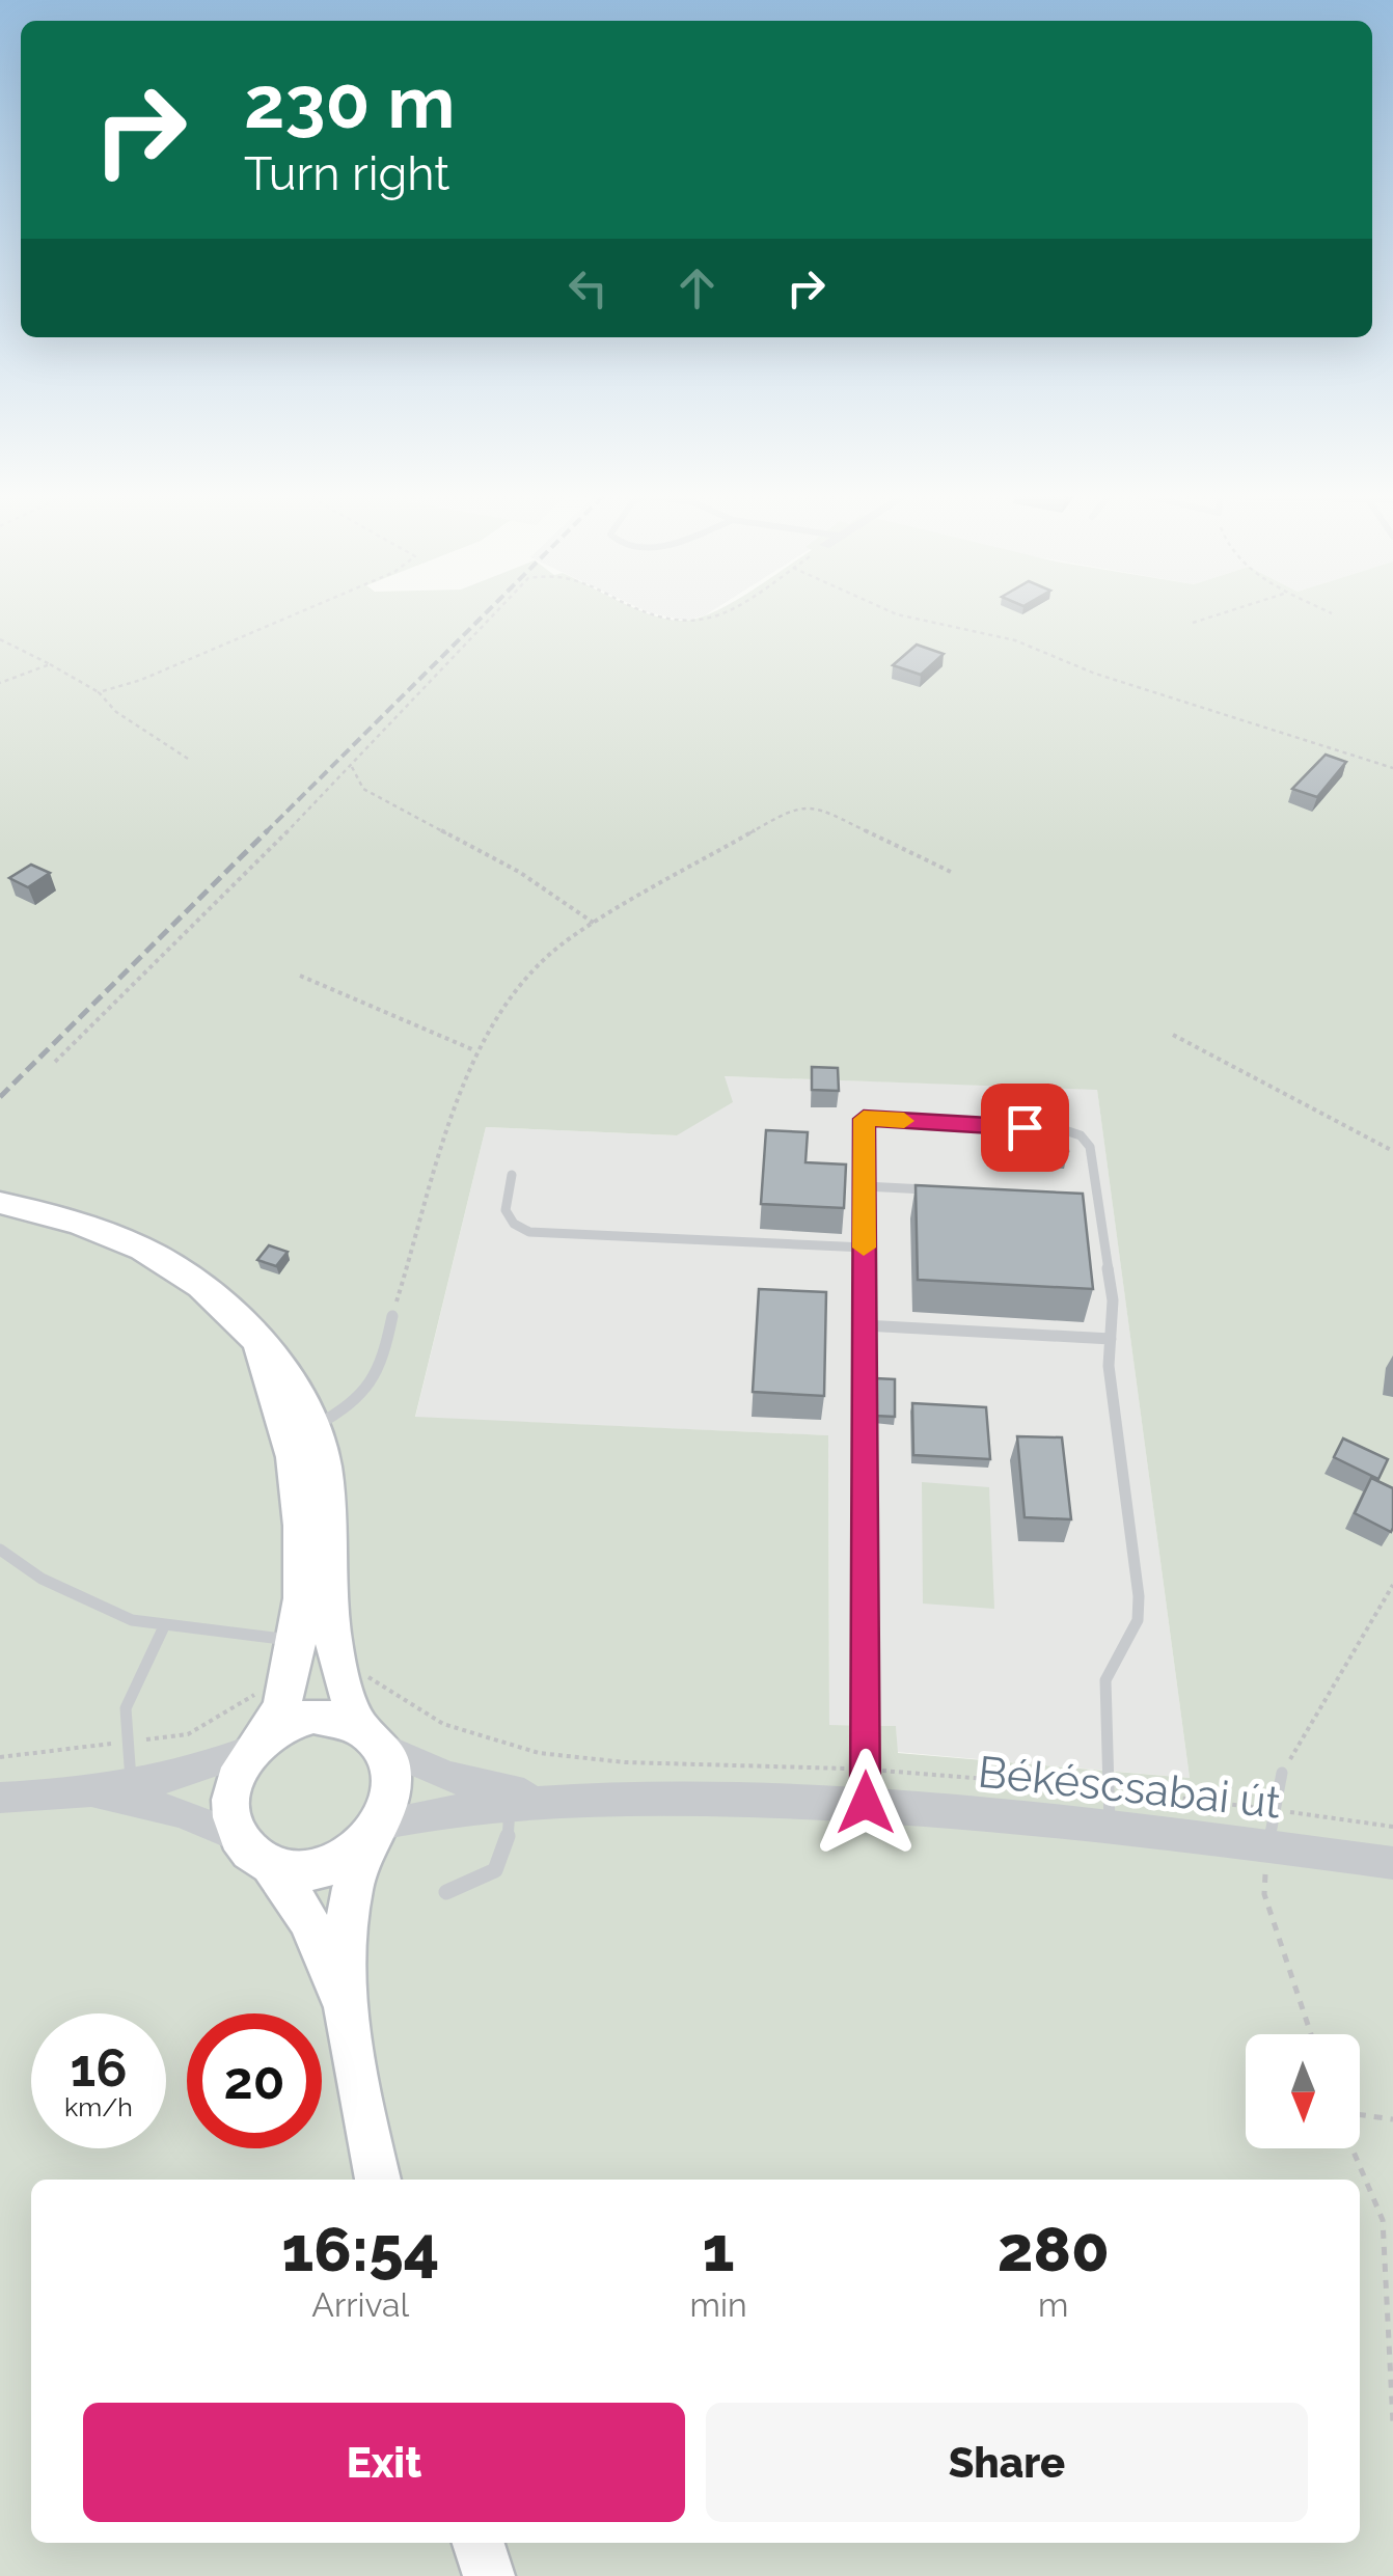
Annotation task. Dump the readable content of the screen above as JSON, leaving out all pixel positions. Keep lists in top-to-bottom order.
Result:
{
  "streets": {
    "street": ["Békéscsabai út"]
  },
  "north": "bottom",
  "page": {
    "turn": ["230 m", "Turn right"],
    "speed": "16 km/h",
    "limit": "20",
    "eta": [
      "16:54",
      "Arrival",
      "1",
      "min",
      "280",
      "m"
    ],
    "buttons": ["Exit", "Share"]
  }
}
